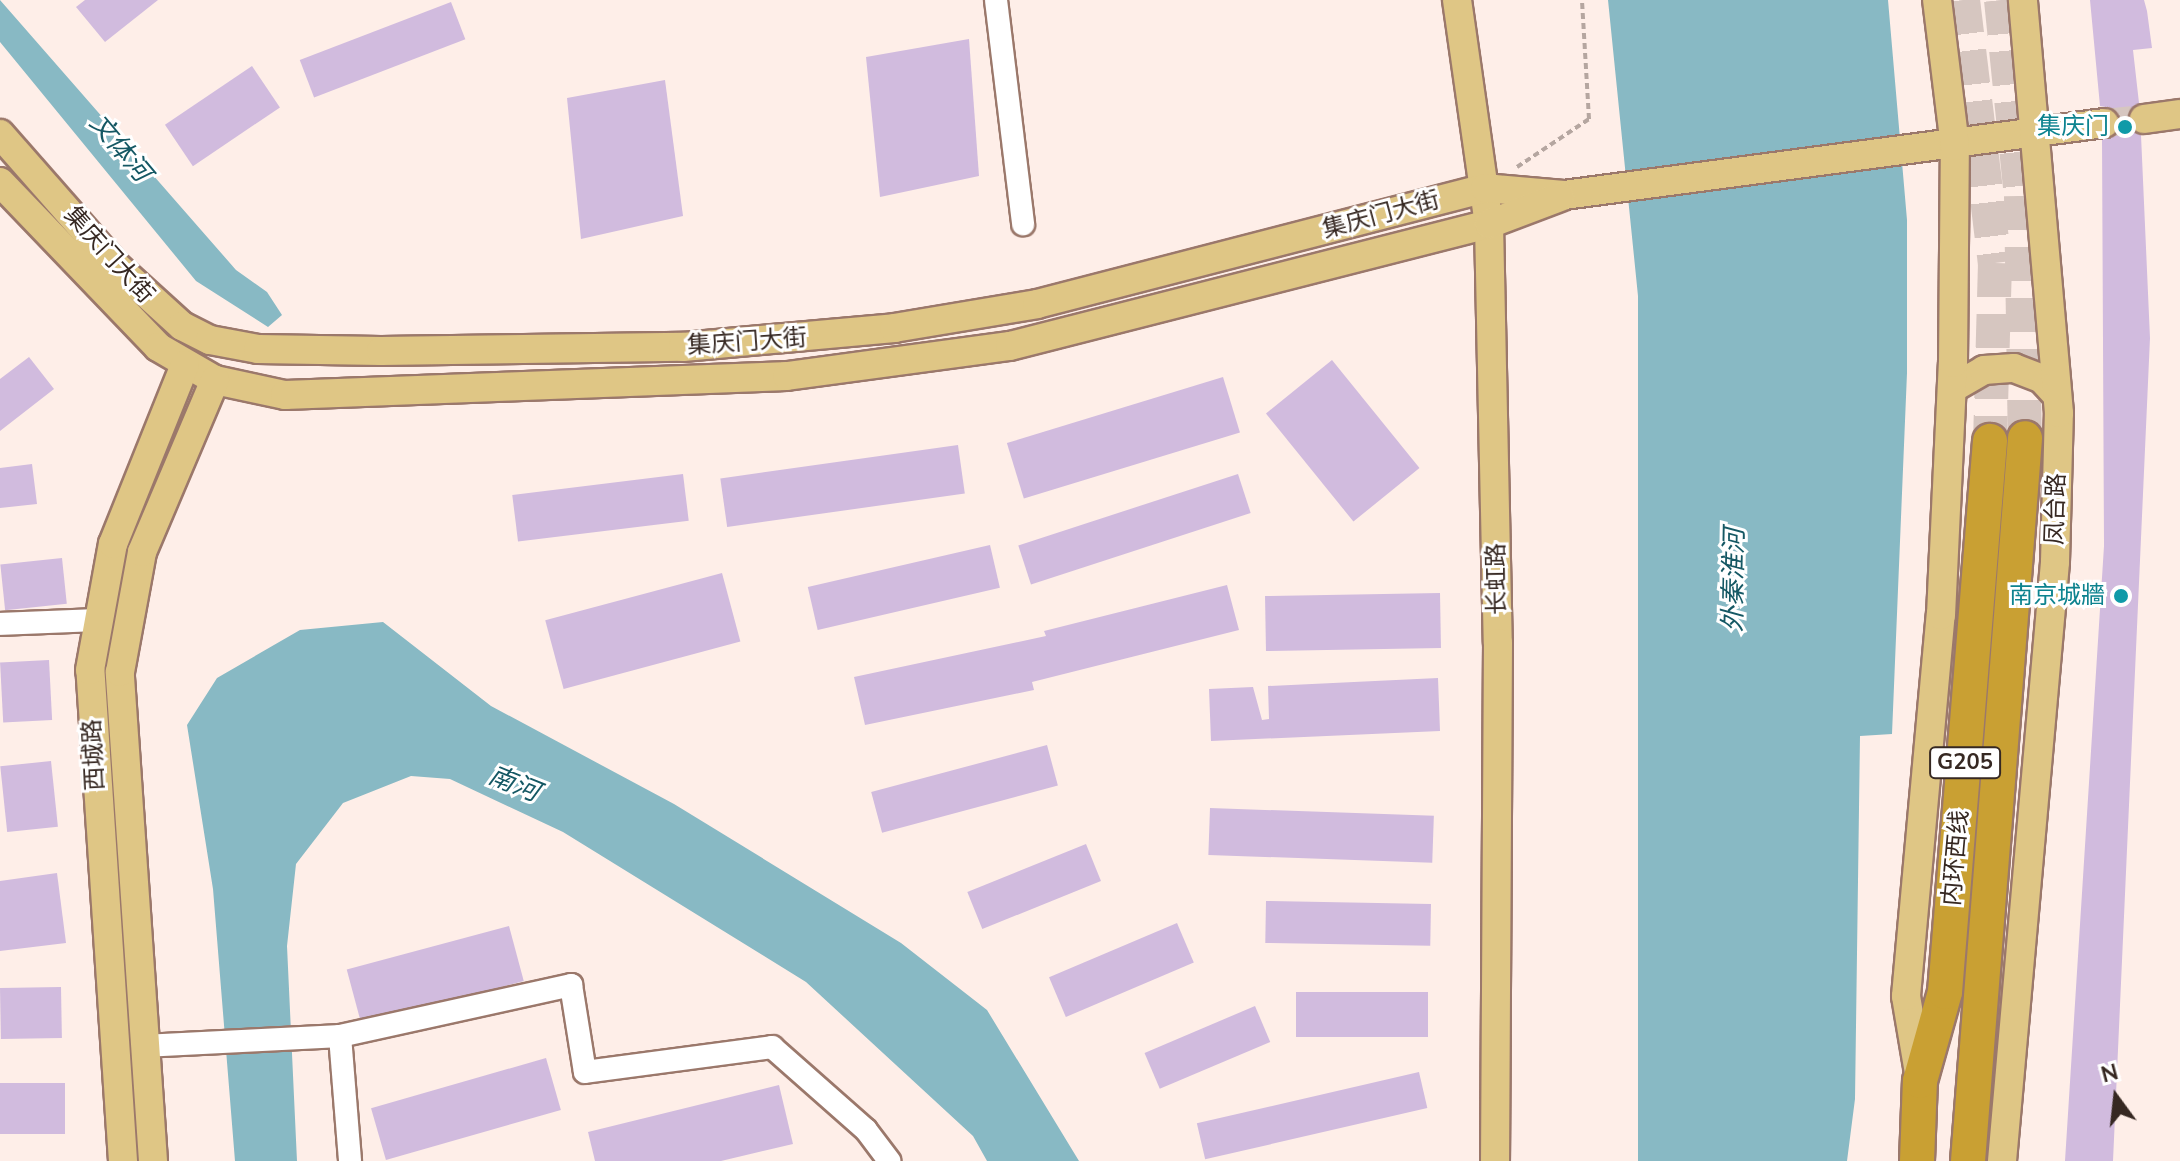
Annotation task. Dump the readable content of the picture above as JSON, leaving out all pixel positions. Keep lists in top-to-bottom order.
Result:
{
  "streets": {
    "highway": ["G205", "内环西线"],
    "main road": [
      "集庆门大街",
      "凤台路",
      "长虹路",
      "西城路"
    ]
  },
  "crossings": [
    ["集庆门大街", "凤台路"],
    ["集庆门大街", "长虹路"],
    ["集庆门大街", "西城路"]
  ],
  "water": ["文体河", "外秦淮河", "南河"],
  "places": ["集庆门", "南京城牆"],
  "north": "top"
}
